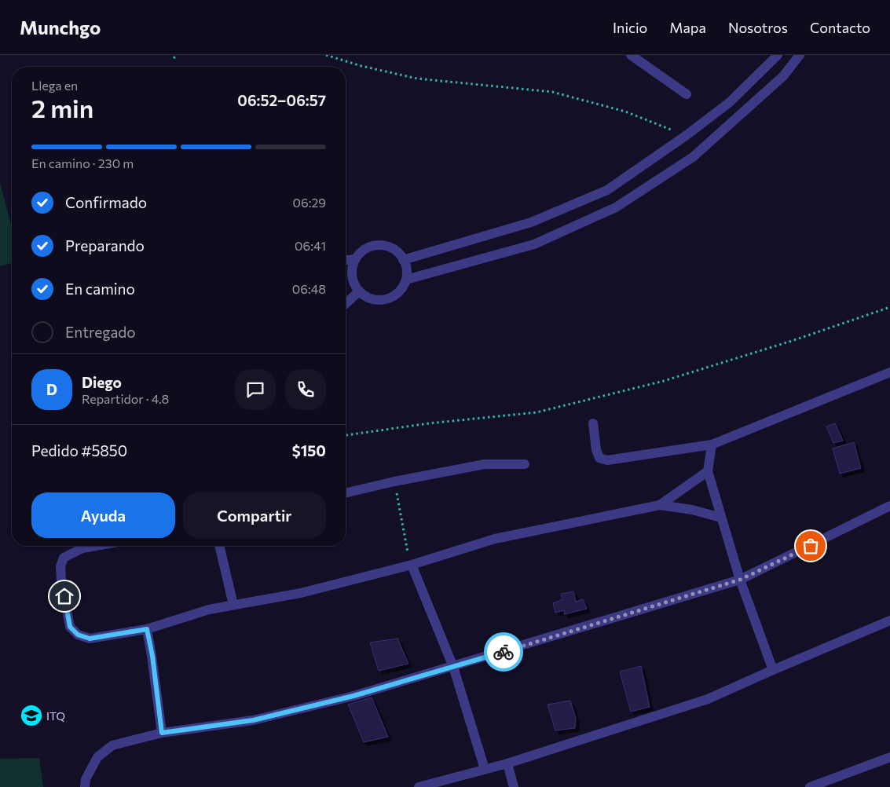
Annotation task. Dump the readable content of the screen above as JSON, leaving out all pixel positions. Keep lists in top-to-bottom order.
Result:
{
  "places": {
    "school or university": ["ITQ"]
  },
  "page": {
    "header": "Munchgo",
    "nav": [
      "Inicio",
      "Mapa",
      "Nosotros",
      "Contacto"
    ],
    "heading": ["2 min", "Llega en", "06:52–06:57"],
    "panel": [
      "Diego",
      "Repartidor · 4.8",
      "Pedido #5850",
      "$150"
    ],
    "bar": "En camino · 230 m",
    "list": [
      ["Confirmado", "06:29"],
      ["Preparando", "06:41"],
      ["En camino", "06:48"],
      "Entregado"
    ],
    "round": "D",
    "buttons": ["Ayuda", "Compartir"]
  }
}
